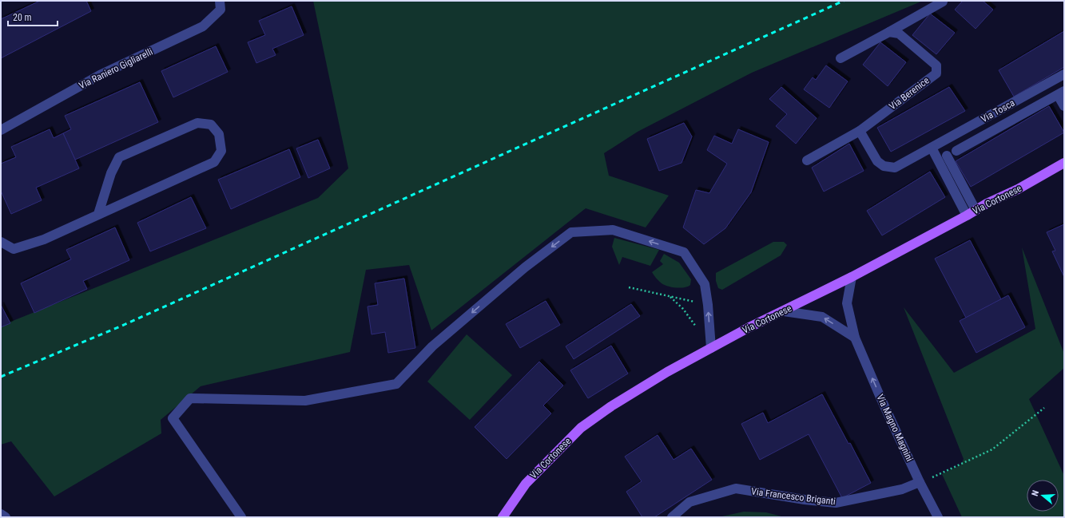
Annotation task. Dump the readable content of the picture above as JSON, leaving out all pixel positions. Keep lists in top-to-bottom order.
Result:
{
  "streets": {
    "main road": ["Via Cortonese"],
    "street": [
      "Via Raniero Gigliarelli",
      "Via Berenice",
      "Via Tosca",
      "Via Magno Magnini",
      "Via Francesco Briganti"
    ]
  },
  "crossings": [
    ["Via Berenice", "Via Tosca"],
    ["Via Cortonese", "Via Magno Magnini"],
    ["Via Magno Magnini", "Via Francesco Briganti"]
  ],
  "one_way": ["Via Magno Magnini"],
  "scale_bar": "20 m",
  "north": "left"
}
